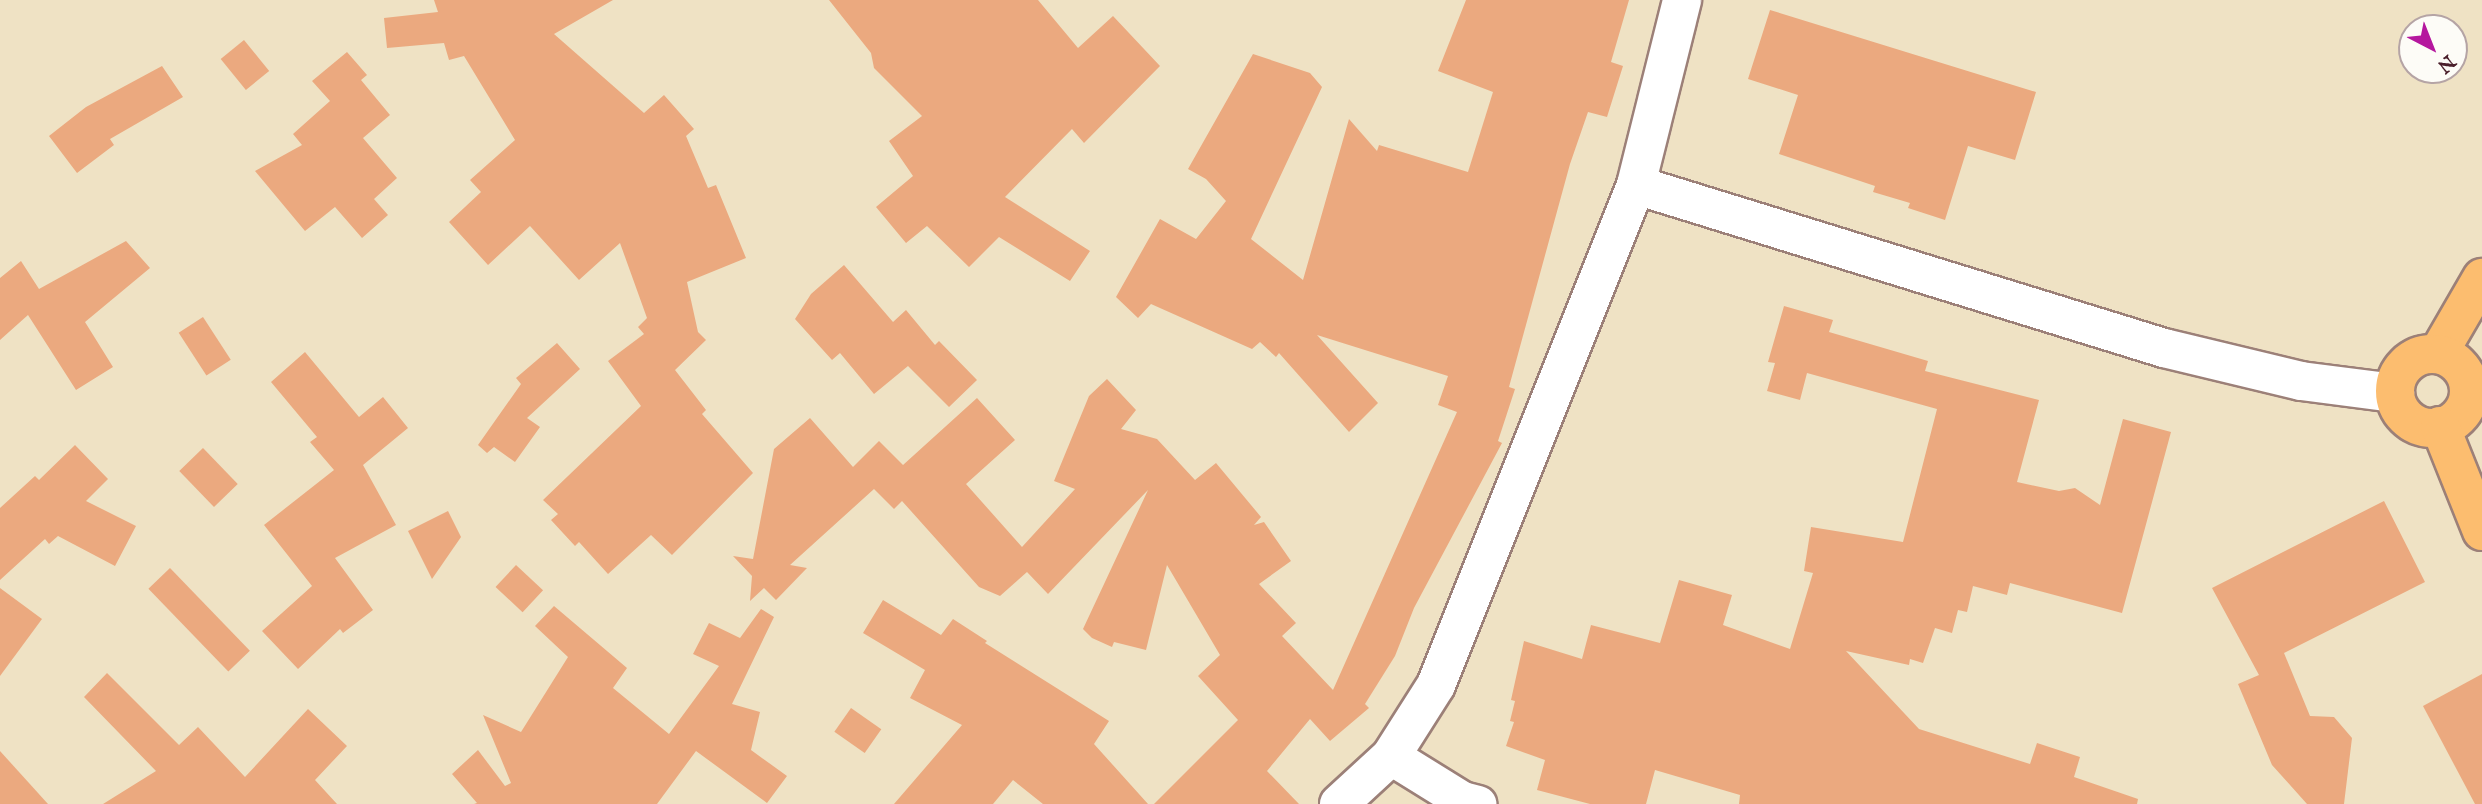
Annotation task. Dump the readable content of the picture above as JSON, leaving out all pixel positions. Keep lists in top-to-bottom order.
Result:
{
  "north": "bottom right"
}
